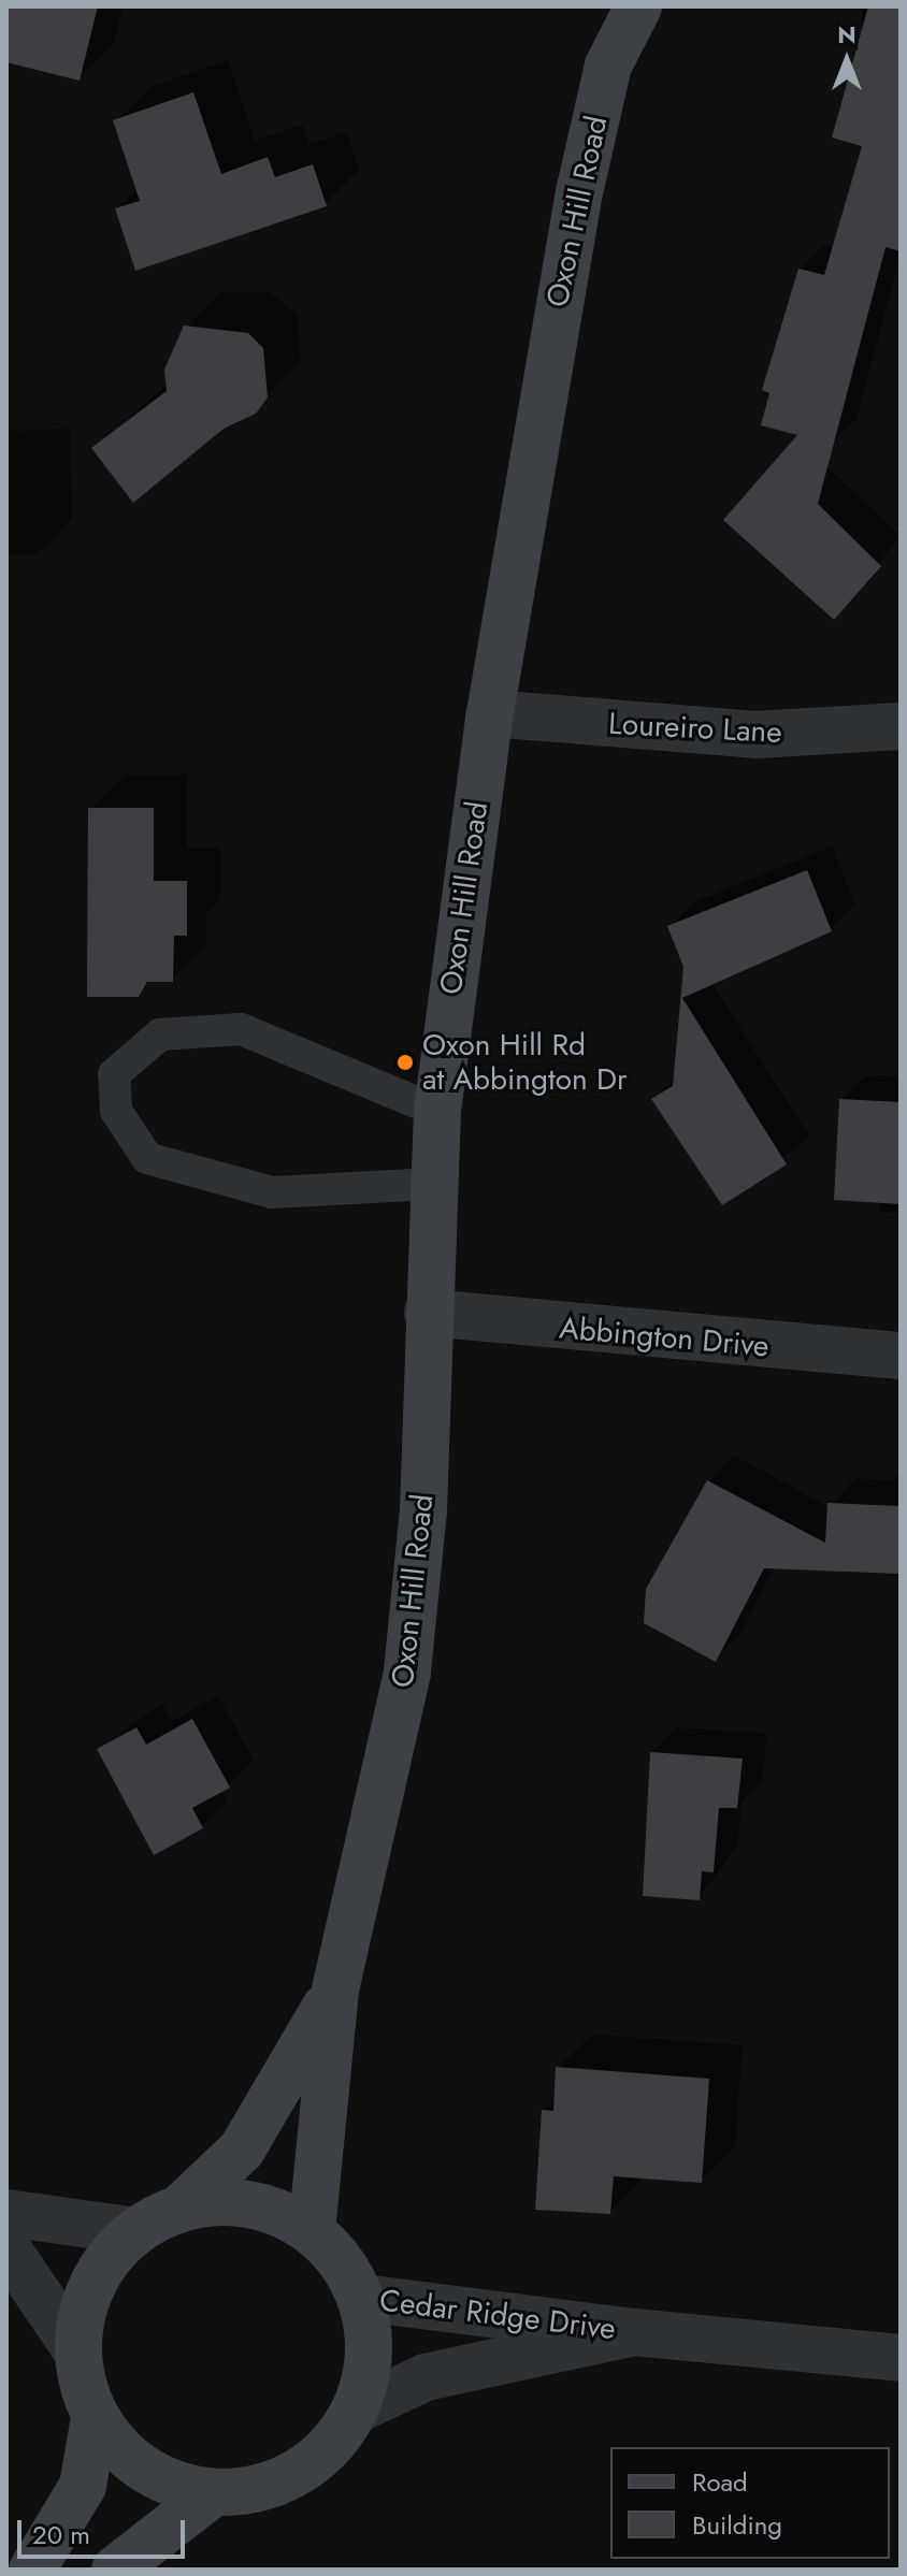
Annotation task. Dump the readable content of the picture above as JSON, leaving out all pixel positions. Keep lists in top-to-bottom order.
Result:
{
  "streets": {
    "main road": ["Oxon Hill Road"],
    "street": ["Loureiro Lane", "Abbington Drive", "Cedar Ridge Drive"]
  },
  "crossings": [
    ["Oxon Hill Road", "Loureiro Lane"],
    ["Oxon Hill Road", "Abbington Drive"],
    ["Oxon Hill Road", "Cedar Ridge Drive"]
  ],
  "places": ["Oxon Hill Rd at Abbington Dr"],
  "legend": ["Road", "Building"],
  "scale_bar": "20 m",
  "north": "top"
}
